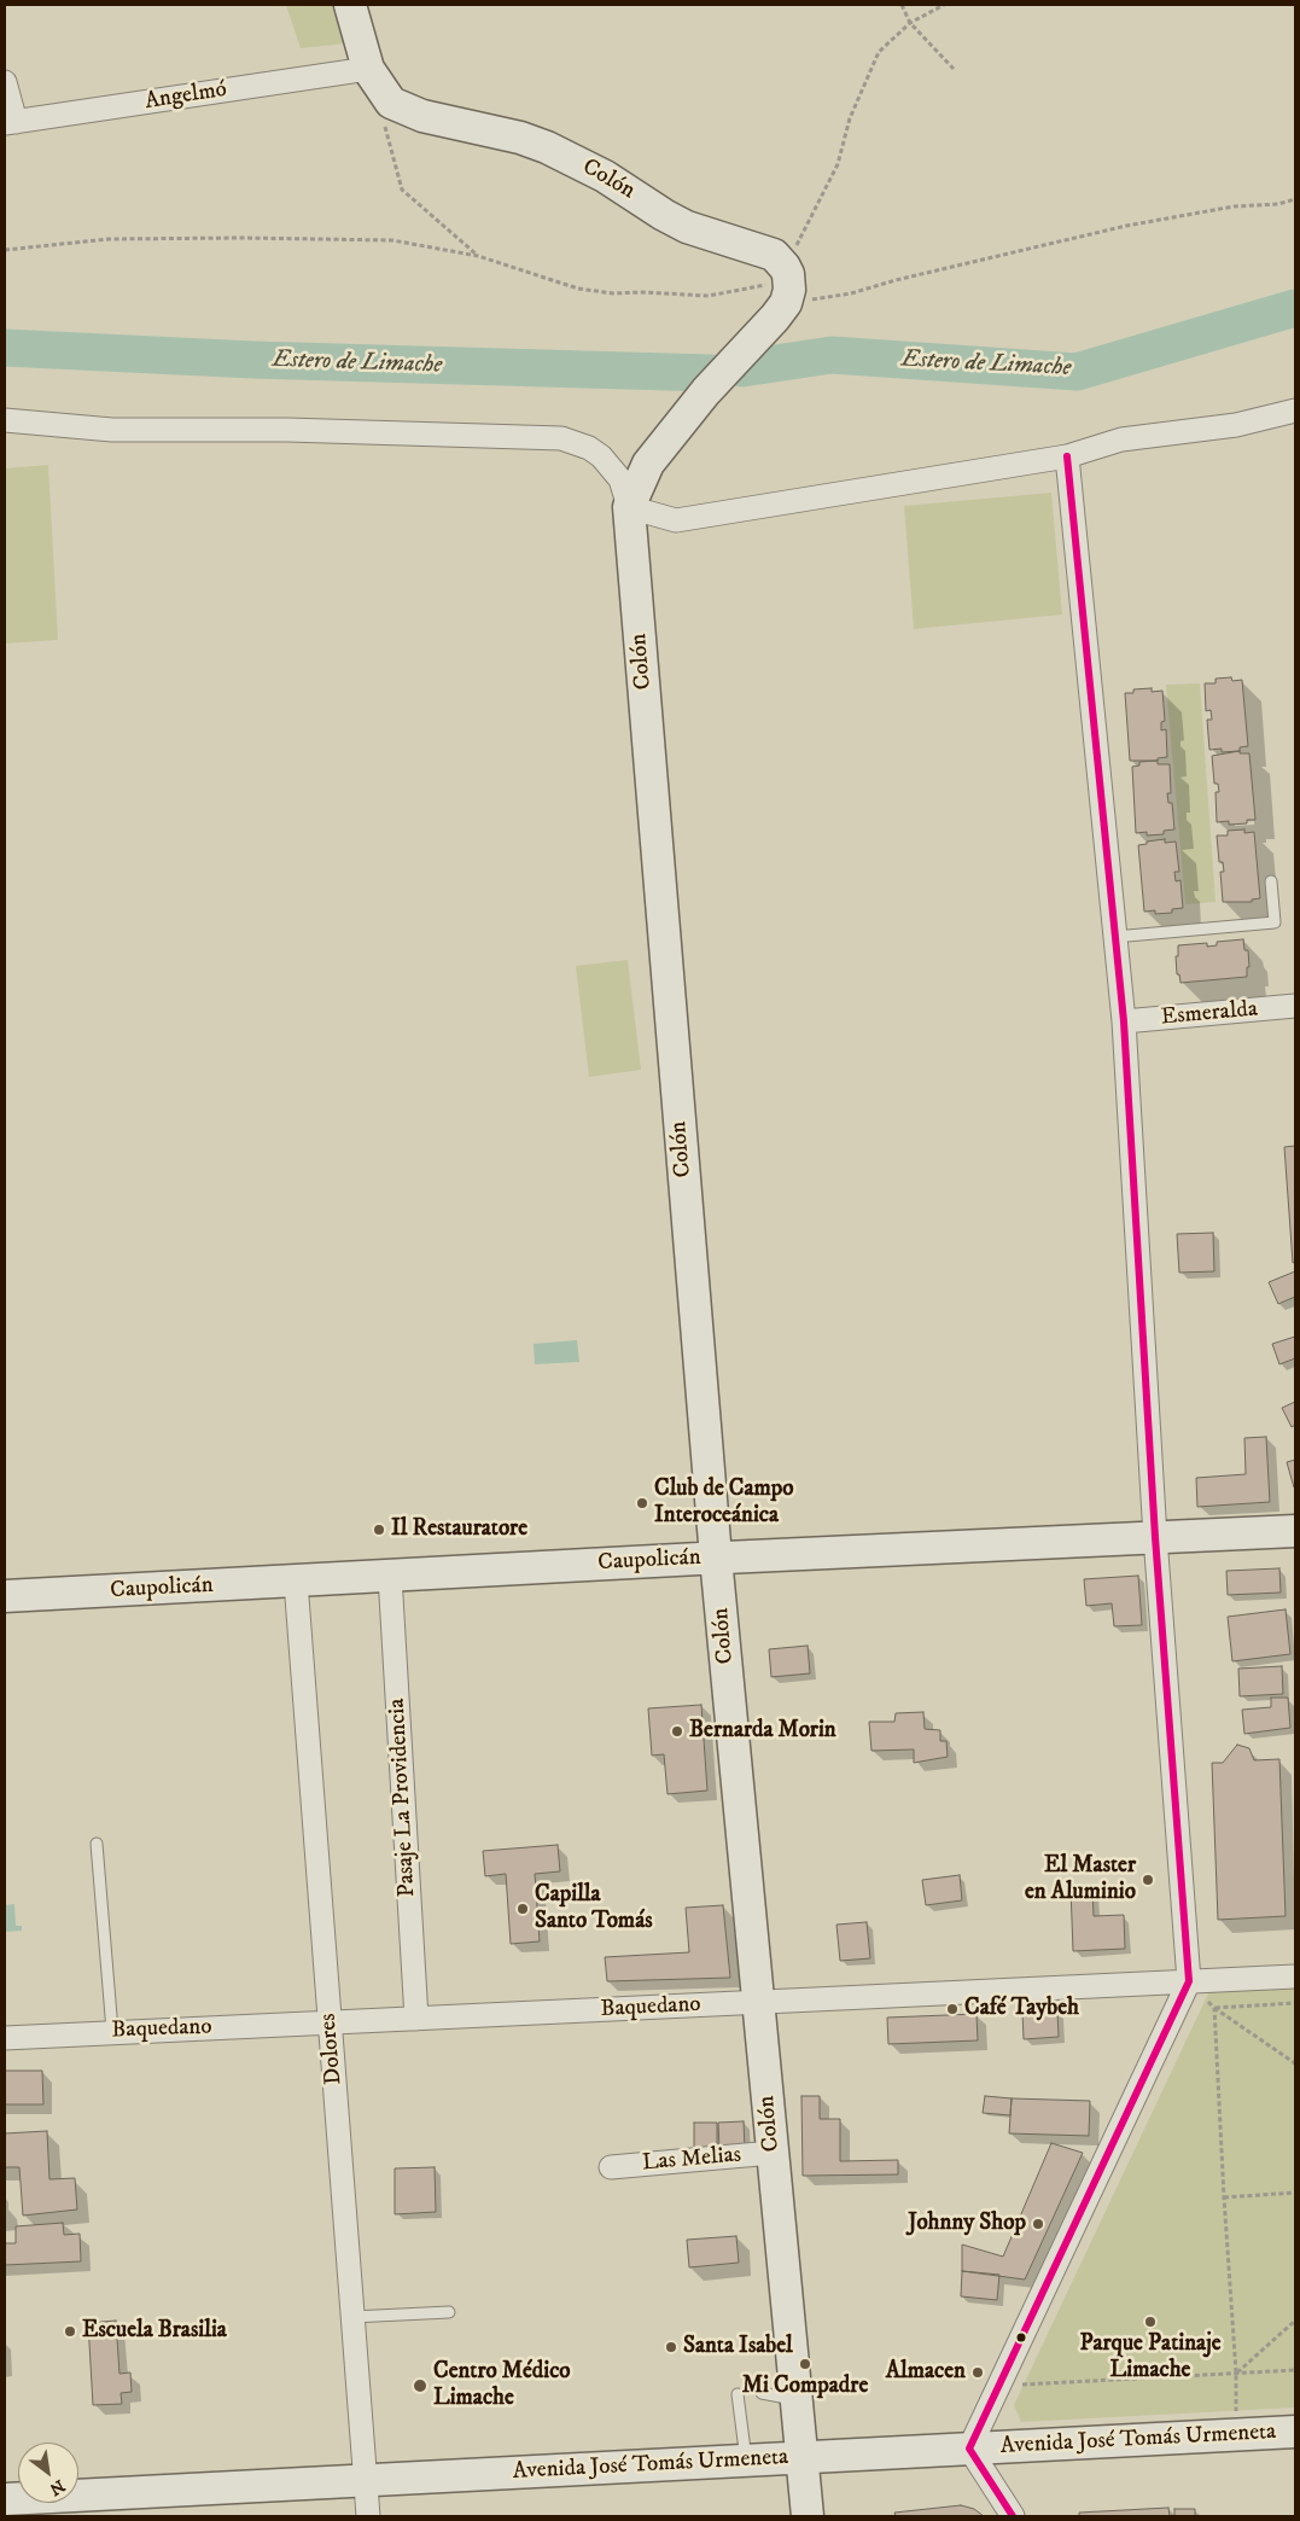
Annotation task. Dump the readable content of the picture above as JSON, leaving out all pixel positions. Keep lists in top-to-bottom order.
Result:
{
  "streets": {
    "street": [
      "Angelmó",
      "Colón",
      "Esmeralda",
      "Caupolicán",
      "Pasaje La Providencia",
      "Baquedano",
      "Dolores",
      "Las Melias",
      "Avenida José Tomás Urmeneta"
    ]
  },
  "crossings": [
    ["Colón", "Caupolicán"],
    ["Colón", "Baquedano"],
    ["Colón", "Las Melias"],
    ["Colón", "Avenida José Tomás Urmeneta"],
    ["Caupolicán", "Pasaje La Providencia"],
    ["Caupolicán", "Dolores"],
    ["Pasaje La Providencia", "Baquedano"],
    ["Baquedano", "Dolores"],
    ["Dolores", "Avenida José Tomás Urmeneta"]
  ],
  "water": ["Estero de Limache"],
  "places": [
    "Club de Campo Interoceánica",
    "Il Restauratore",
    "Bernarda Morin",
    "El Master en Aluminio",
    "Capilla Santo Tomás",
    "Café Taybeh",
    "Johnny Shop",
    "Parque Patinaje Limache",
    "Escuela Brasilia",
    "Santa Isabel",
    "Mi Compadre",
    "Almacen",
    "Centro Médico Limache"
  ],
  "north": "bottom right"
}
